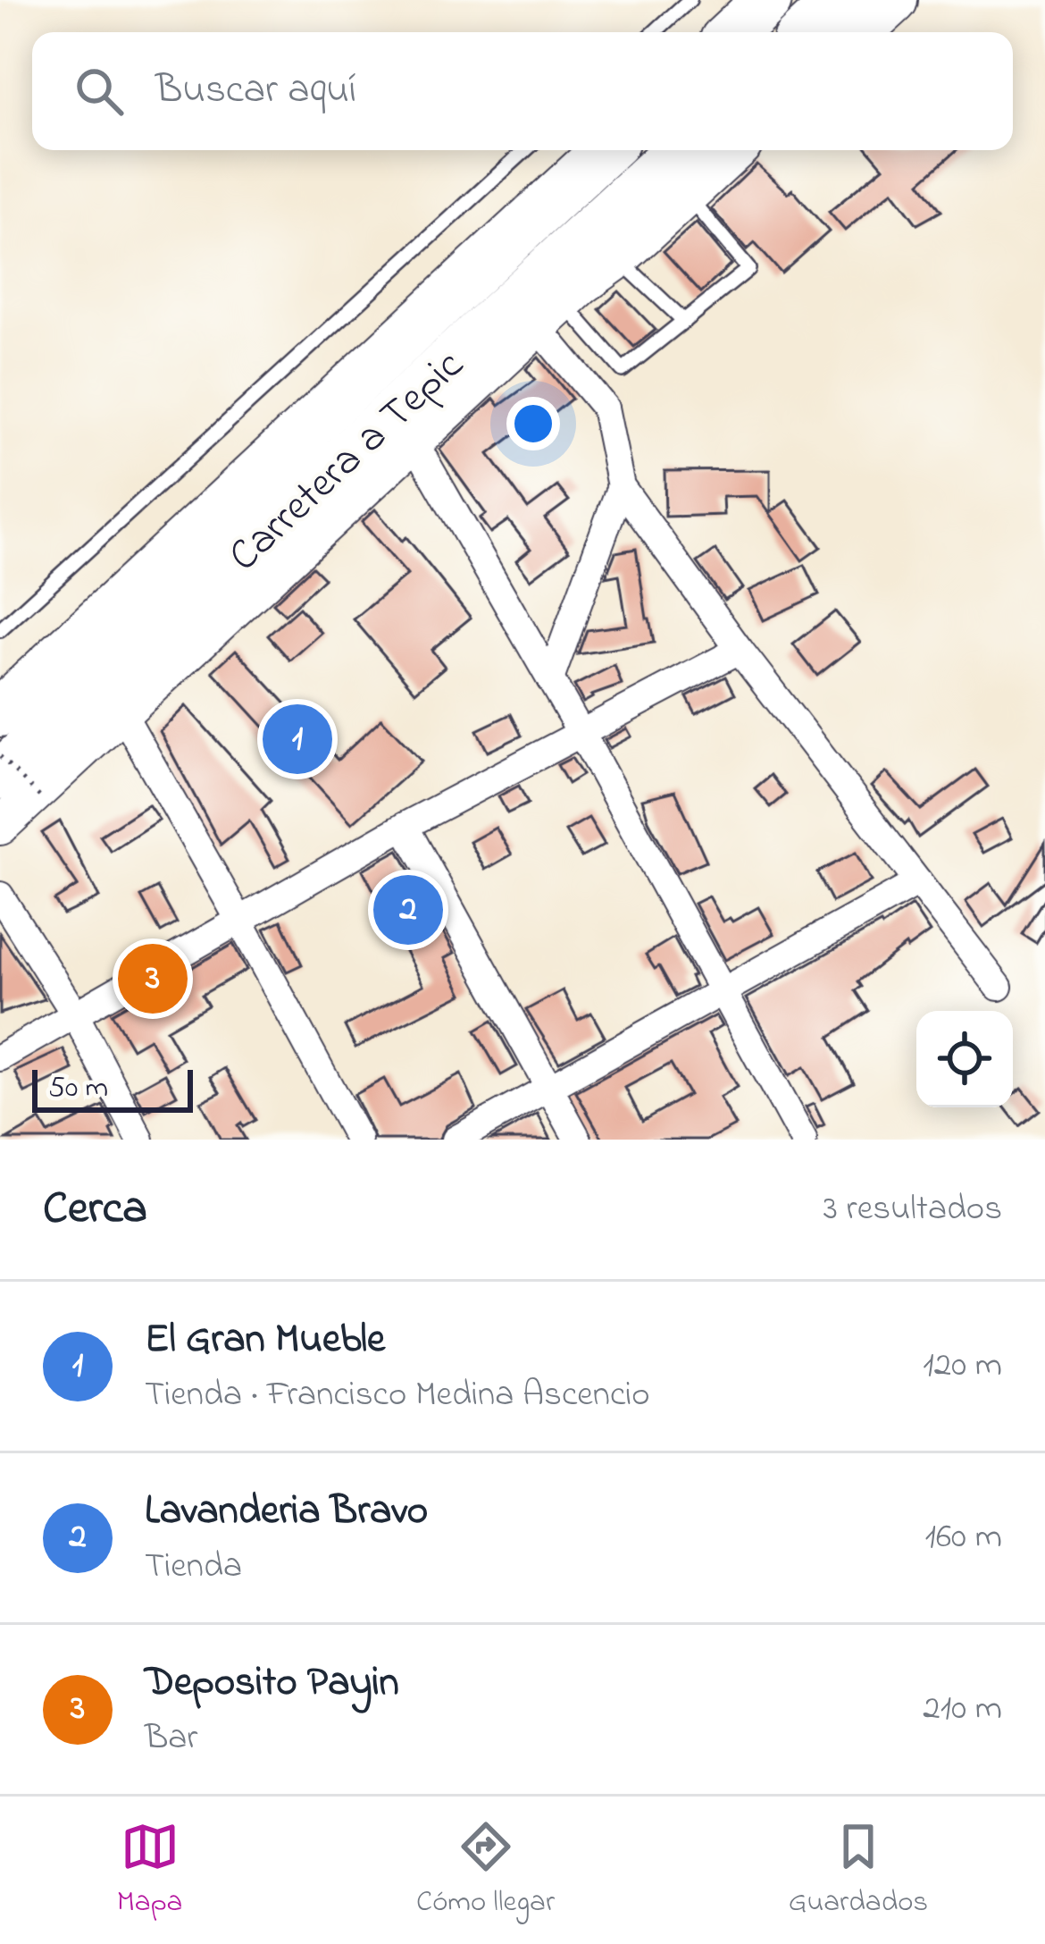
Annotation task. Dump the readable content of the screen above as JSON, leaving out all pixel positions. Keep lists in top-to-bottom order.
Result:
{
  "streets": {
    "highway": ["Carretera a Tepic"]
  },
  "scale_bar": "50 m",
  "page": {
    "search": "Buscar aquí",
    "pins": ["1", "2", "3"],
    "scale": "50 m",
    "heading": ["Cerca", "3 resultados"],
    "list": [
      {
        "mark": "1",
        "name": "El Gran Mueble",
        "note": "Tienda · Francisco Medina Ascencio",
        "value": "120 m"
      },
      {
        "mark": "2",
        "name": "Lavanderia Bravo",
        "note": "Tienda",
        "value": "160 m"
      },
      {
        "mark": "3",
        "name": "Deposito Payin",
        "note": "Bar",
        "value": "210 m"
      }
    ],
    "nav": ["Mapa", "Cómo llegar", "Guardados"]
  }
}
